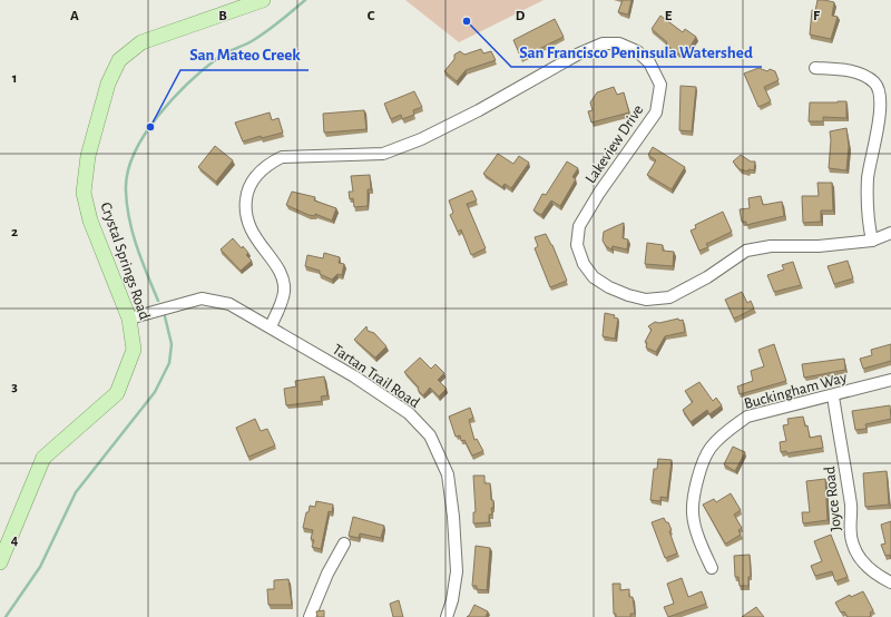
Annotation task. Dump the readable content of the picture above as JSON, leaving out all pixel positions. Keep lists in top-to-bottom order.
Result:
{
  "streets": {
    "main road": ["Crystal Springs Road"],
    "street": [
      "Lakeview Drive",
      "Tartan Trail Road",
      "Buckingham Way",
      "Joyce Road"
    ]
  },
  "crossings": [
    ["Lakeview Drive", "Tartan Trail Road"],
    ["Crystal Springs Road", "Tartan Trail Road"],
    ["Buckingham Way", "Joyce Road"]
  ],
  "places": ["San Francisco Peninsula Watershed", "San Mateo Creek"],
  "grid": {
    "columns": [
      "A",
      "B",
      "C",
      "D",
      "E",
      "F"
    ],
    "rows": [
      "1",
      "2",
      "3",
      "4"
    ]
  }
}
